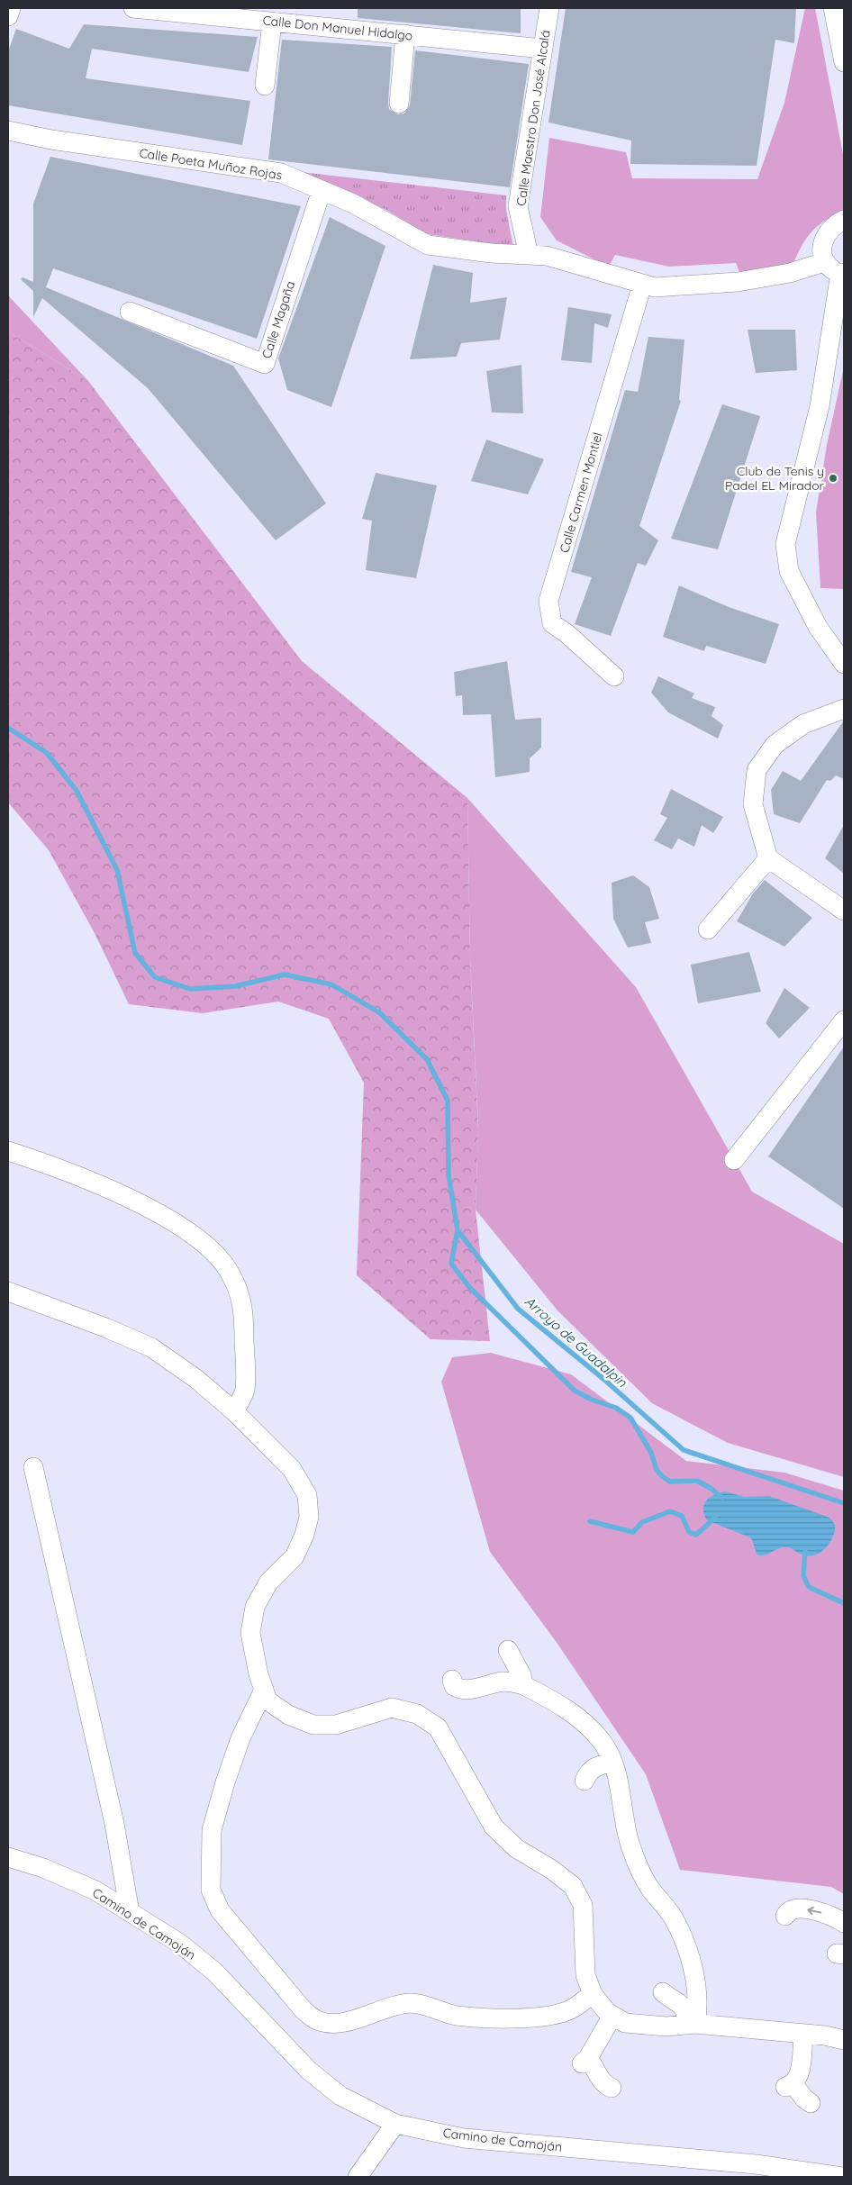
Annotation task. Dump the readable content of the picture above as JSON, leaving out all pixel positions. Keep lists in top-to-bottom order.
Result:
{
  "streets": {
    "street": [
      "Calle Don Manuel Hidalgo",
      "Calle Maestro Don José Alcalá",
      "Calle Poeta Muñoz Rojas",
      "Calle Magaña",
      "Calle Carmen Montiel",
      "Camino de Camoján"
    ]
  },
  "crossings": [
    ["Calle Don Manuel Hidalgo", "Calle Maestro Don José Alcalá"],
    ["Calle Maestro Don José Alcalá", "Calle Poeta Muñoz Rojas"],
    ["Calle Poeta Muñoz Rojas", "Calle Magaña"],
    ["Calle Poeta Muñoz Rojas", "Calle Carmen Montiel"]
  ],
  "water": ["Arroyo de Guadalpin"],
  "places": ["Club de Tenis y Padel EL Mirador"]
}
